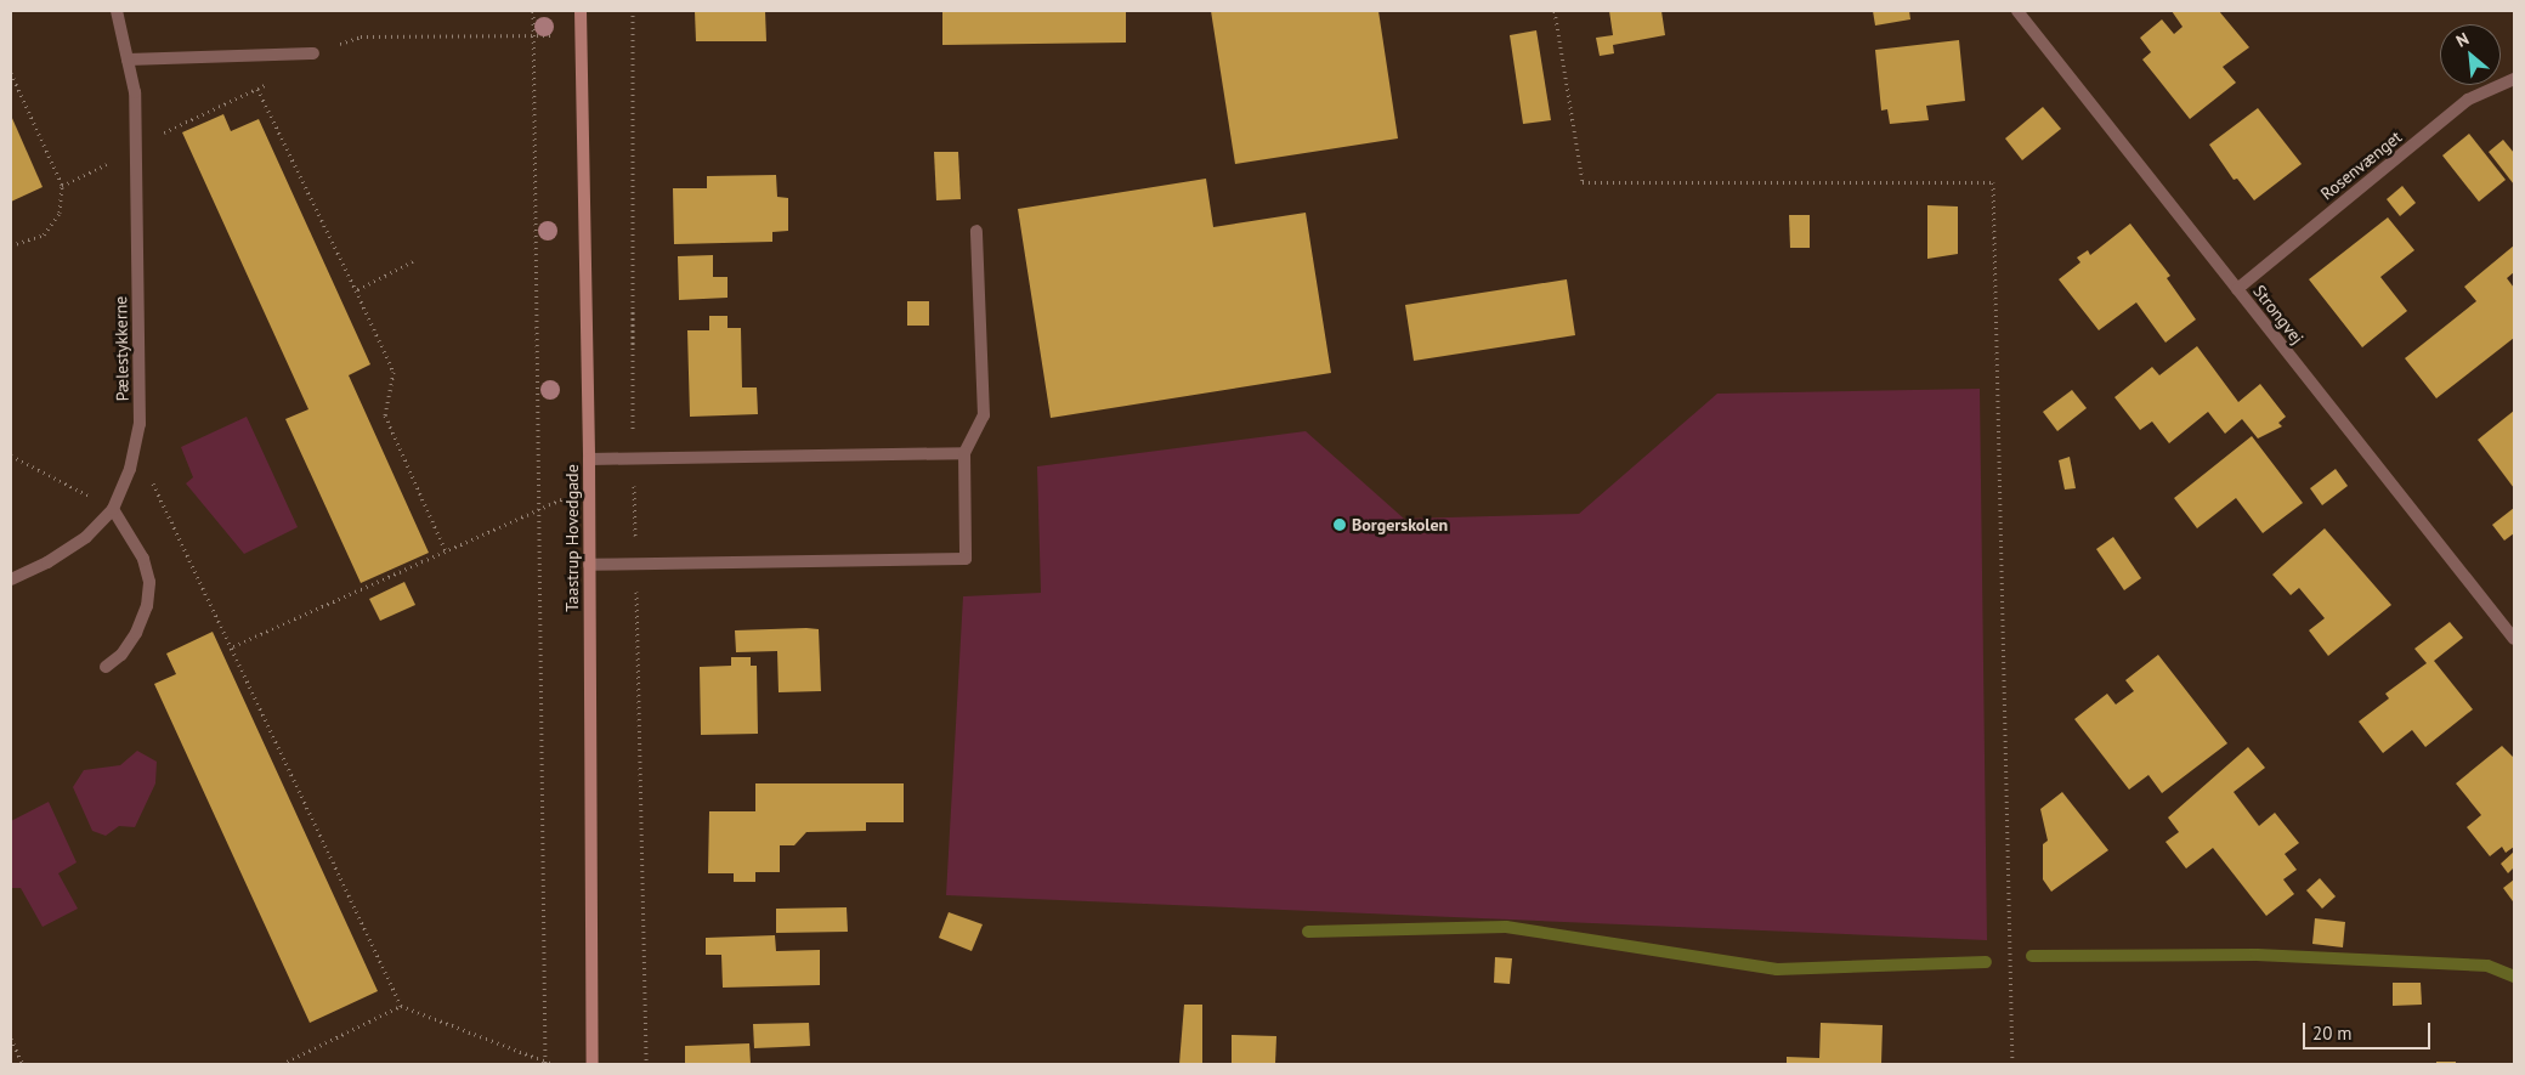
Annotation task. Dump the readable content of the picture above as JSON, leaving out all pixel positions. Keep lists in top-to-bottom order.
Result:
{
  "streets": {
    "street": [
      "Rosenvænget",
      "Strongvej",
      "Pælestykkerne",
      "Taastrup Hovedgade"
    ]
  },
  "crossings": [
    ["Rosenvænget", "Strongvej"]
  ],
  "places": ["Borgerskolen"],
  "scale_bar": "20 m",
  "north": "top left"
}
